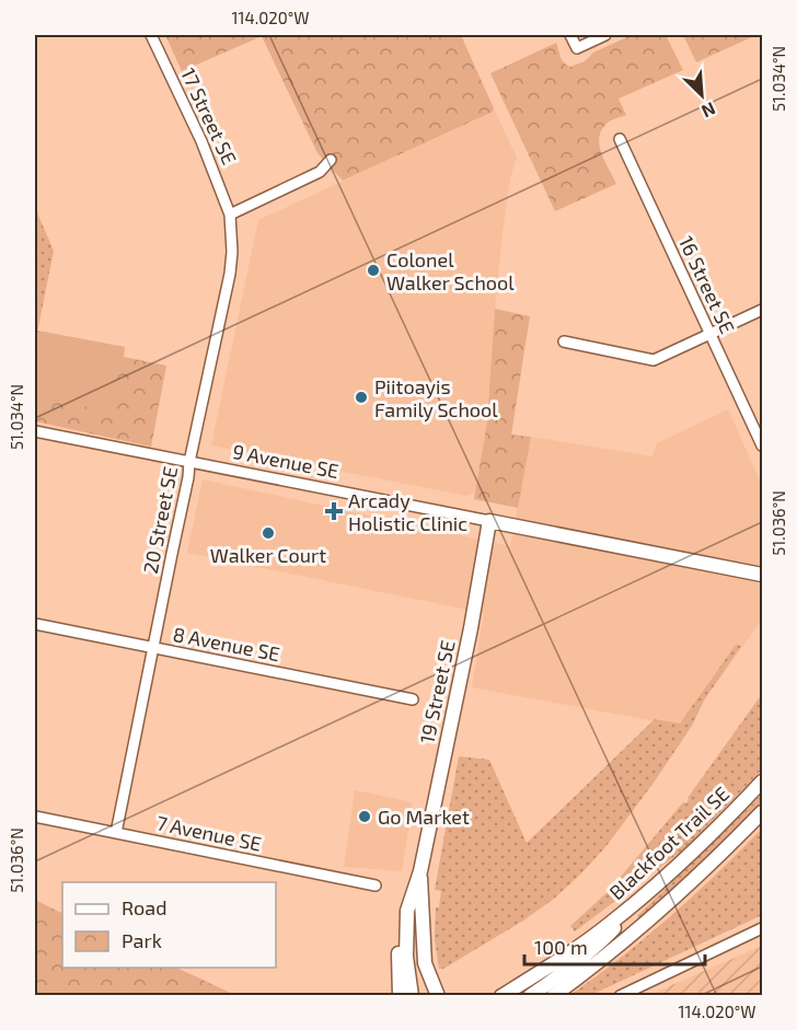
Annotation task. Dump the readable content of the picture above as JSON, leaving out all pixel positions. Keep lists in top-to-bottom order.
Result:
{
  "streets": {
    "main road": ["9 Avenue SE", "19 Street SE", "Blackfoot Trail SE"],
    "street": [
      "17 Street SE",
      "16 Street SE",
      "20 Street SE",
      "8 Avenue SE",
      "7 Avenue SE"
    ]
  },
  "crossings": [
    ["17 Street SE", "20 Street SE"],
    ["9 Avenue SE", "20 Street SE"],
    ["9 Avenue SE", "19 Street SE"],
    ["20 Street SE", "8 Avenue SE"],
    ["20 Street SE", "7 Avenue SE"]
  ],
  "places": {
    "other": [
      "Colonel Walker School",
      "Piitoayis Family School",
      "Walker Court",
      "Go Market"
    ],
    "health": ["Arcady Holistic Clinic"]
  },
  "legend": ["Road", "Park"],
  "scale_bar": "100 m",
  "north": "bottom right",
  "coordinates": ["114.020°W", "51.034°N", "51.036°N"]
}
